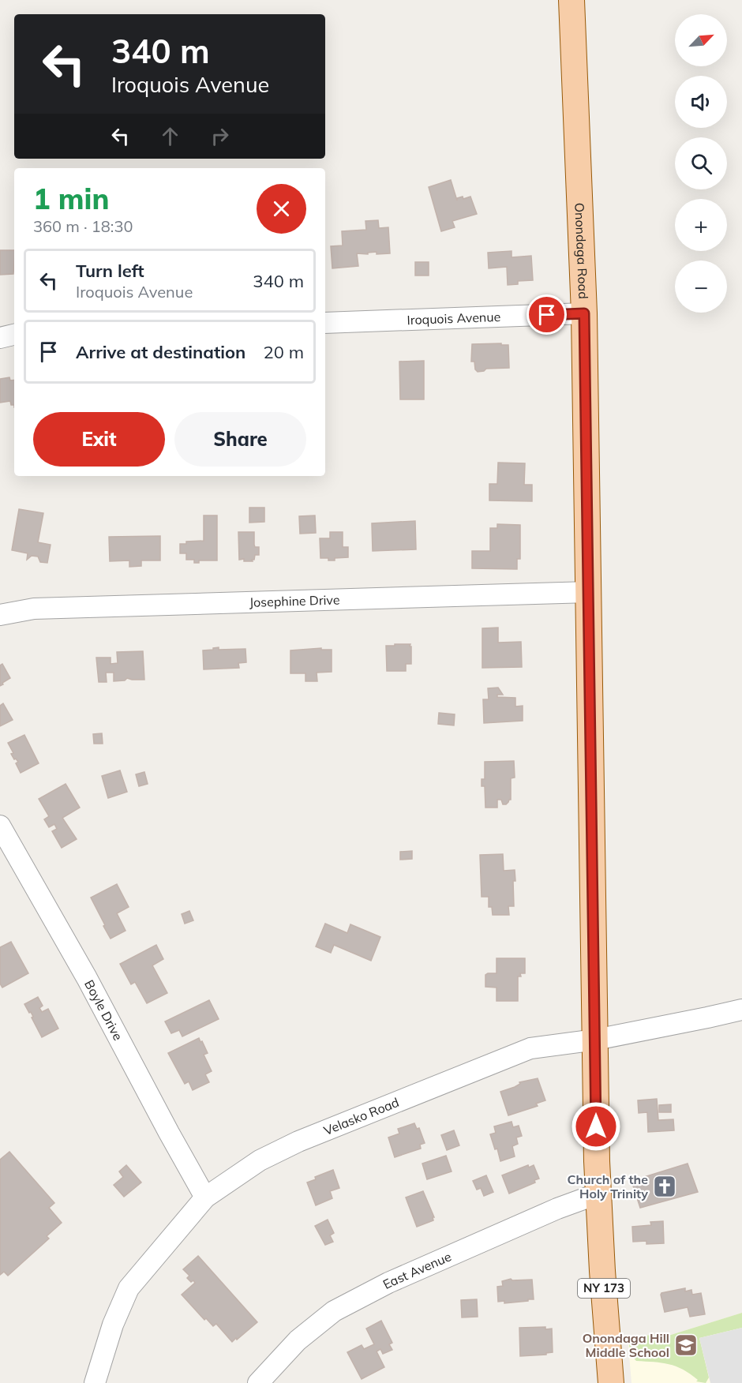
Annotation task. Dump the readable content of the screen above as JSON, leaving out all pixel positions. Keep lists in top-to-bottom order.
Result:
{
  "streets": {
    "main road": ["Onondaga Road", "NY 173"],
    "street": [
      "Iroquois Avenue",
      "Josephine Drive",
      "Boyle Drive",
      "Velasko Road",
      "East Avenue"
    ]
  },
  "crossings": [
    ["Onondaga Road", "Iroquois Avenue"],
    ["Onondaga Road", "Josephine Drive"],
    ["Onondaga Road", "Velasko Road"],
    ["Onondaga Road", "East Avenue"],
    ["Boyle Drive", "Velasko Road"]
  ],
  "places": {
    "church": ["Church of the Holy Trinity"],
    "school or university": ["Onondaga Hill Middle School"]
  },
  "north": "top right",
  "page": {
    "map_buttons": ["+", "−"],
    "turn": ["340 m", "Iroquois Avenue"],
    "heading": ["1 min", "360 m · 18:30"],
    "list": [
      {
        "name": "Turn left",
        "note": "Iroquois Avenue",
        "value": "340 m"
      },
      {
        "name": "Arrive at destination",
        "value": "20 m"
      }
    ],
    "buttons": ["Exit", "Share"]
  }
}
